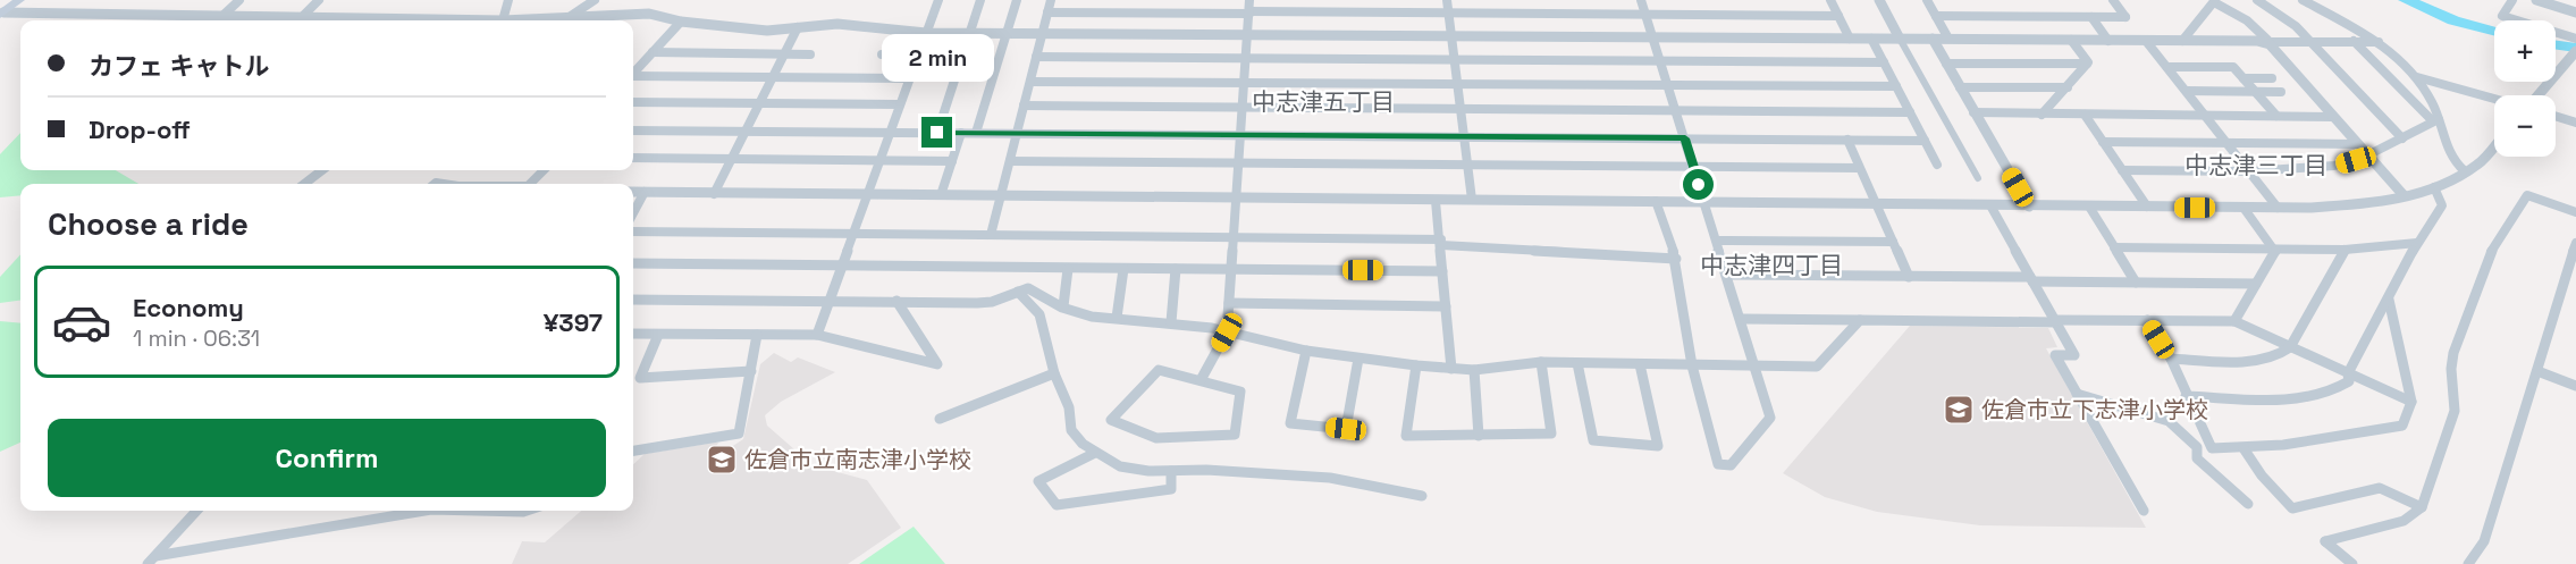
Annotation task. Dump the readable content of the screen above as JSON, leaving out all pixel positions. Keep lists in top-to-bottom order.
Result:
{
  "districts": ["中志津五丁目", "中志津三丁目", "中志津四丁目"],
  "places": {
    "school or university": ["佐倉市立下志津小学校", "佐倉市立南志津小学校"]
  },
  "page": {
    "map_buttons": ["+", "−"],
    "banner": ["カフェ キャトル", "Drop-off"],
    "bubble": "2 min",
    "heading": "Choose a ride",
    "list": [
      {
        "name": "Economy",
        "note": "1 min · 06:31",
        "value": "¥397"
      }
    ],
    "buttons": "Confirm"
  }
}
